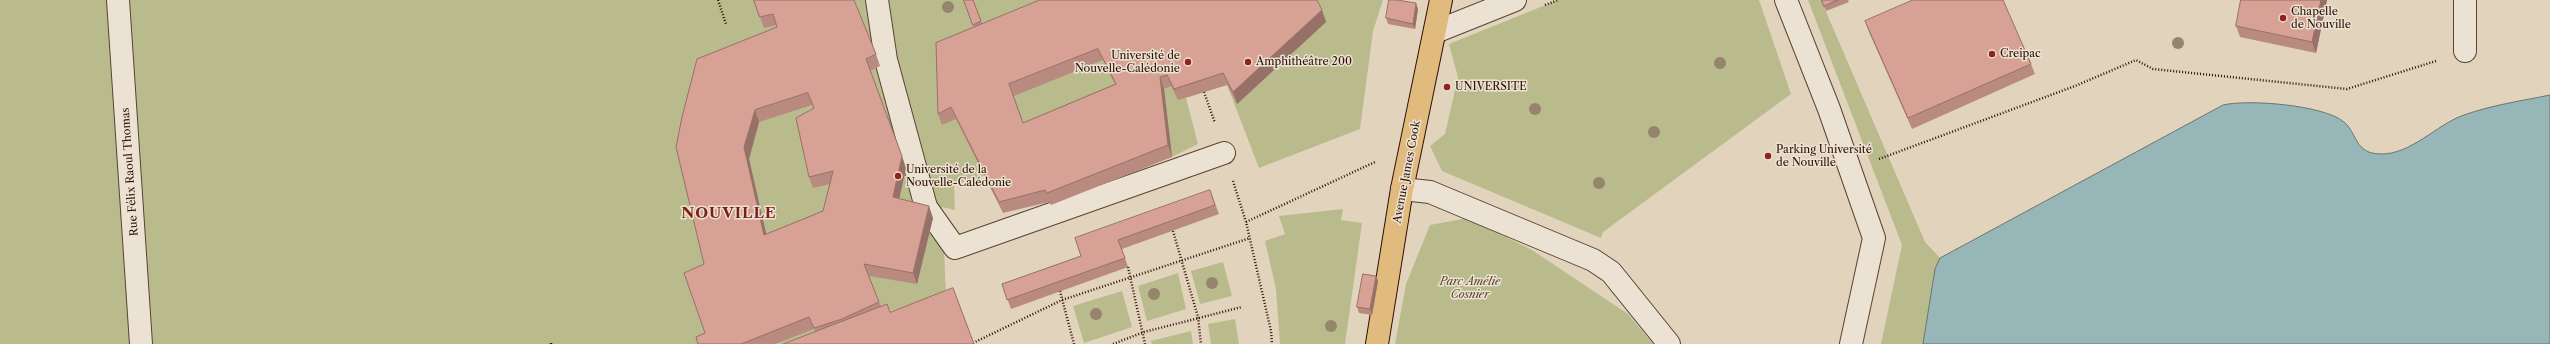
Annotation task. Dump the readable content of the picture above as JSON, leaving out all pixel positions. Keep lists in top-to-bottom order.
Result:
{
  "streets": {
    "main road": ["Avenue James Cook"],
    "street": ["Rue Félix Raoul Thomas"]
  },
  "districts": ["NOUVILLE"],
  "parks": ["Parc Amélie Cosnier"],
  "places": [
    "Chapelle de Nouville",
    "Creipac",
    "Université de Nouvelle-Calédonie",
    "Amphithéâtre 200",
    "UNIVERSITE",
    "Parking Université de Nouville",
    "Université de la Nouvelle-Calédonie"
  ]
}
